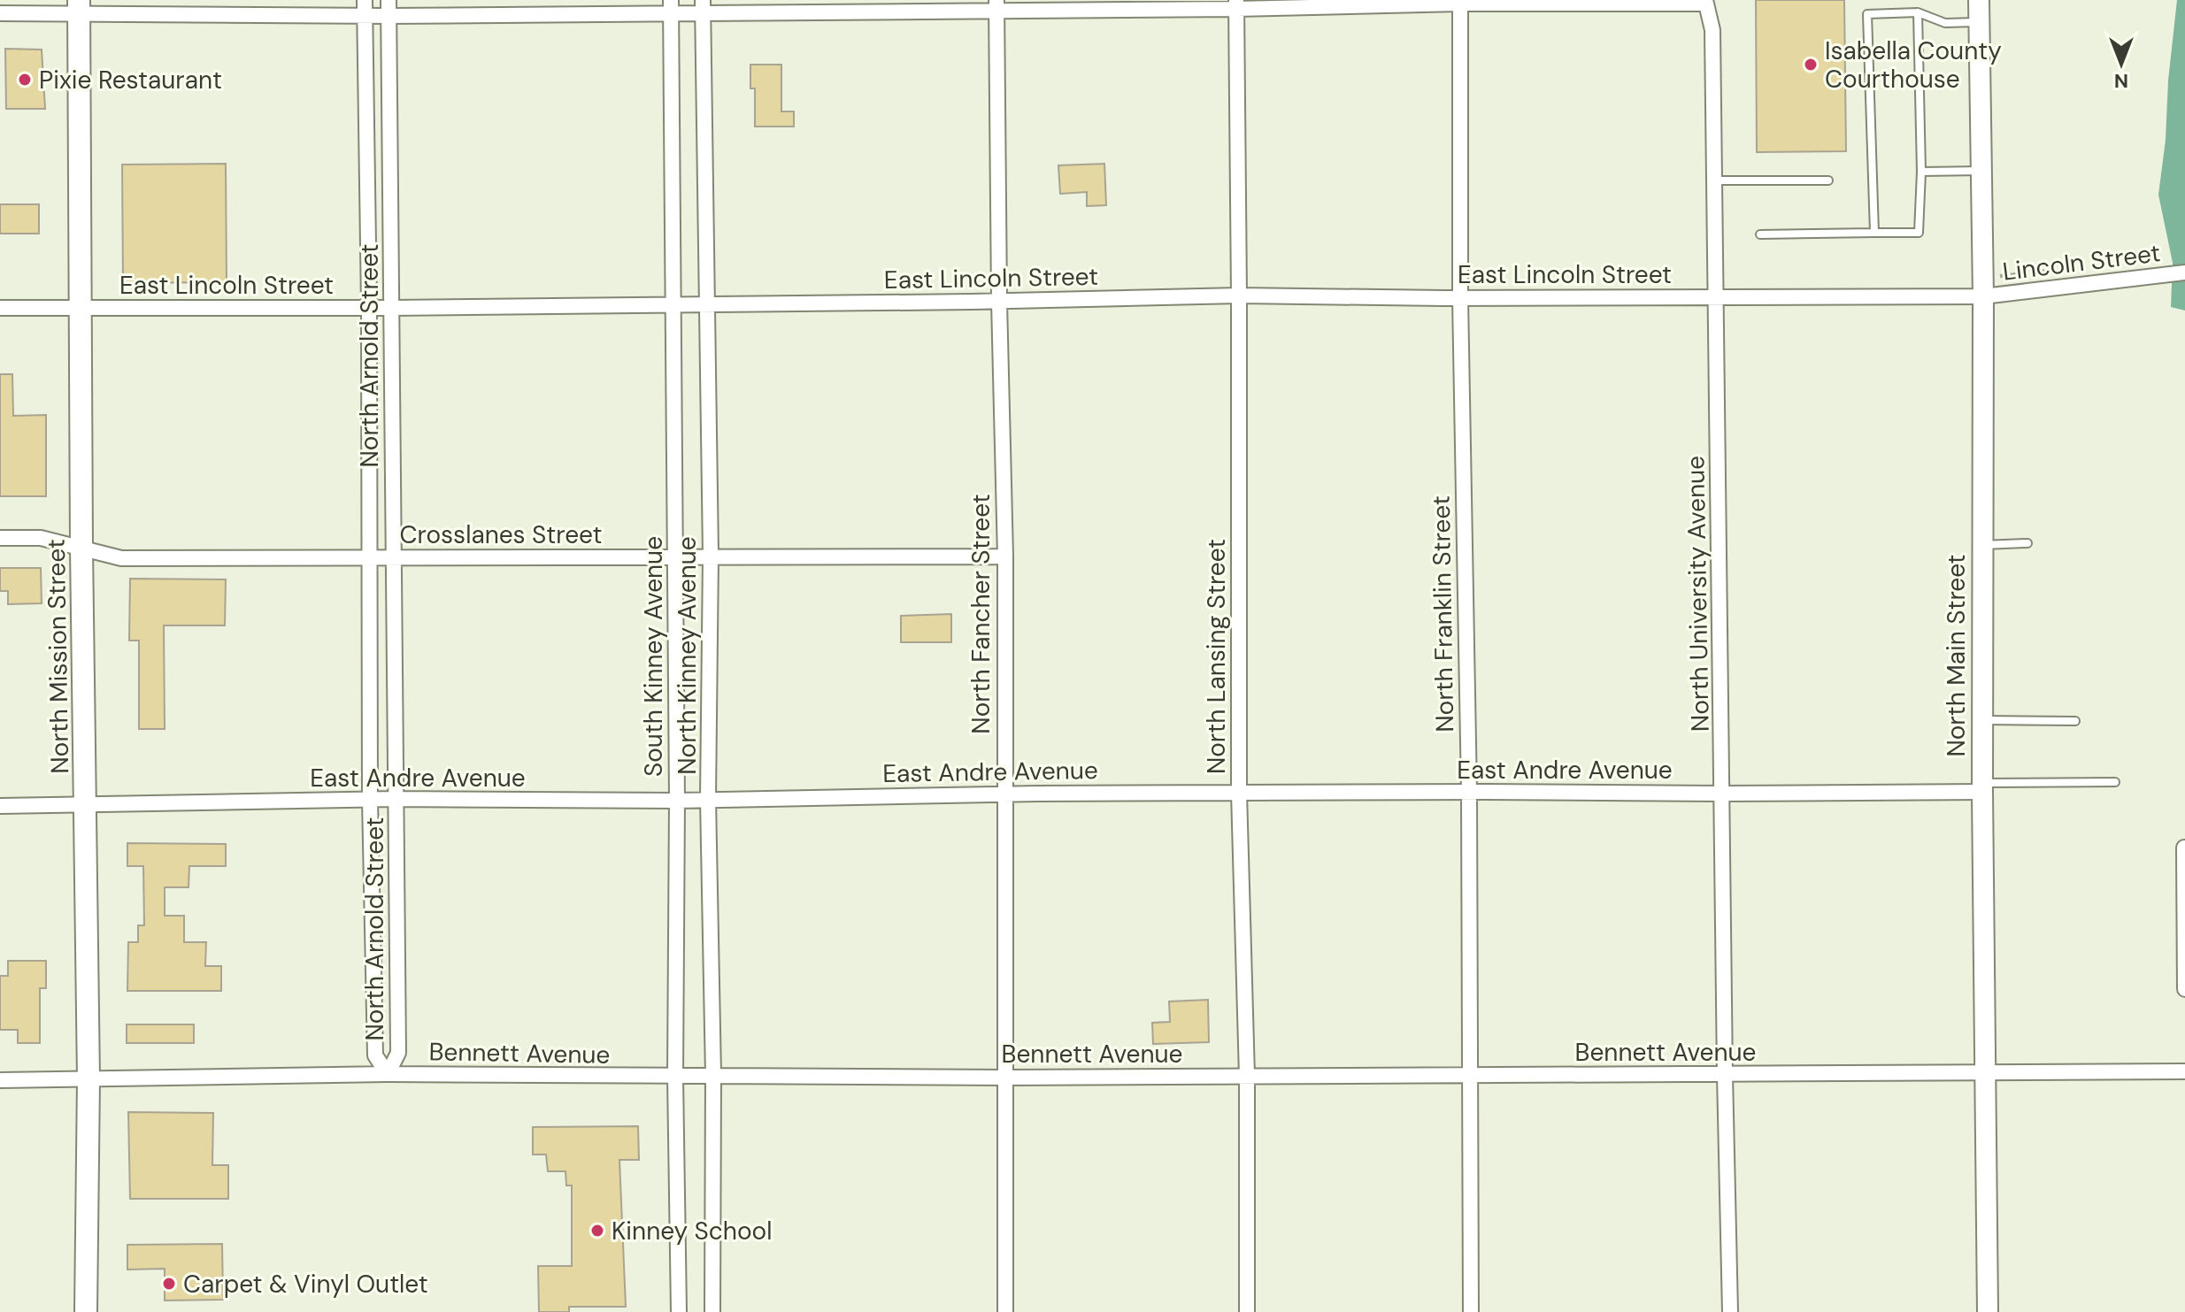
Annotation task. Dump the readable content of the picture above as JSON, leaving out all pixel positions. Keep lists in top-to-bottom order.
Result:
{
  "streets": {
    "main road": ["North Mission Street"],
    "street": [
      "Lincoln Street",
      "East Lincoln Street",
      "North Arnold Street",
      "Crosslanes Street",
      "North University Avenue",
      "North Fancher Street",
      "North Franklin Street",
      "North Kinney Avenue",
      "North Main Street",
      "South Kinney Avenue",
      "North Lansing Street",
      "East Andre Avenue",
      "Bennett Avenue"
    ]
  },
  "crossings": [
    ["Lincoln Street", "East Lincoln Street"],
    ["Lincoln Street", "North Main Street"],
    ["East Lincoln Street", "North Arnold Street"],
    ["East Lincoln Street", "North University Avenue"],
    ["East Lincoln Street", "North Fancher Street"],
    ["East Lincoln Street", "North Franklin Street"],
    ["East Lincoln Street", "North Kinney Avenue"],
    ["East Lincoln Street", "North Main Street"],
    ["East Lincoln Street", "North Mission Street"],
    ["East Lincoln Street", "South Kinney Avenue"],
    ["East Lincoln Street", "North Lansing Street"],
    ["North Arnold Street", "Crosslanes Street"],
    ["North Arnold Street", "East Andre Avenue"],
    ["North Arnold Street", "Bennett Avenue"],
    ["Crosslanes Street", "North Fancher Street"],
    ["Crosslanes Street", "North Kinney Avenue"],
    ["Crosslanes Street", "North Mission Street"],
    ["Crosslanes Street", "South Kinney Avenue"],
    ["North University Avenue", "East Andre Avenue"],
    ["North University Avenue", "Bennett Avenue"],
    ["North Fancher Street", "East Andre Avenue"],
    ["North Fancher Street", "Bennett Avenue"],
    ["North Franklin Street", "East Andre Avenue"],
    ["North Franklin Street", "Bennett Avenue"],
    ["North Kinney Avenue", "East Andre Avenue"],
    ["North Kinney Avenue", "Bennett Avenue"],
    ["North Main Street", "East Andre Avenue"],
    ["North Main Street", "Bennett Avenue"],
    ["North Mission Street", "East Andre Avenue"],
    ["North Mission Street", "Bennett Avenue"],
    ["South Kinney Avenue", "East Andre Avenue"],
    ["South Kinney Avenue", "Bennett Avenue"],
    ["North Lansing Street", "East Andre Avenue"],
    ["North Lansing Street", "Bennett Avenue"]
  ],
  "places": [
    "Isabella County Courthouse",
    "Pixie Restaurant",
    "Kinney School",
    "Carpet & Vinyl Outlet"
  ],
  "north": "bottom"
}
